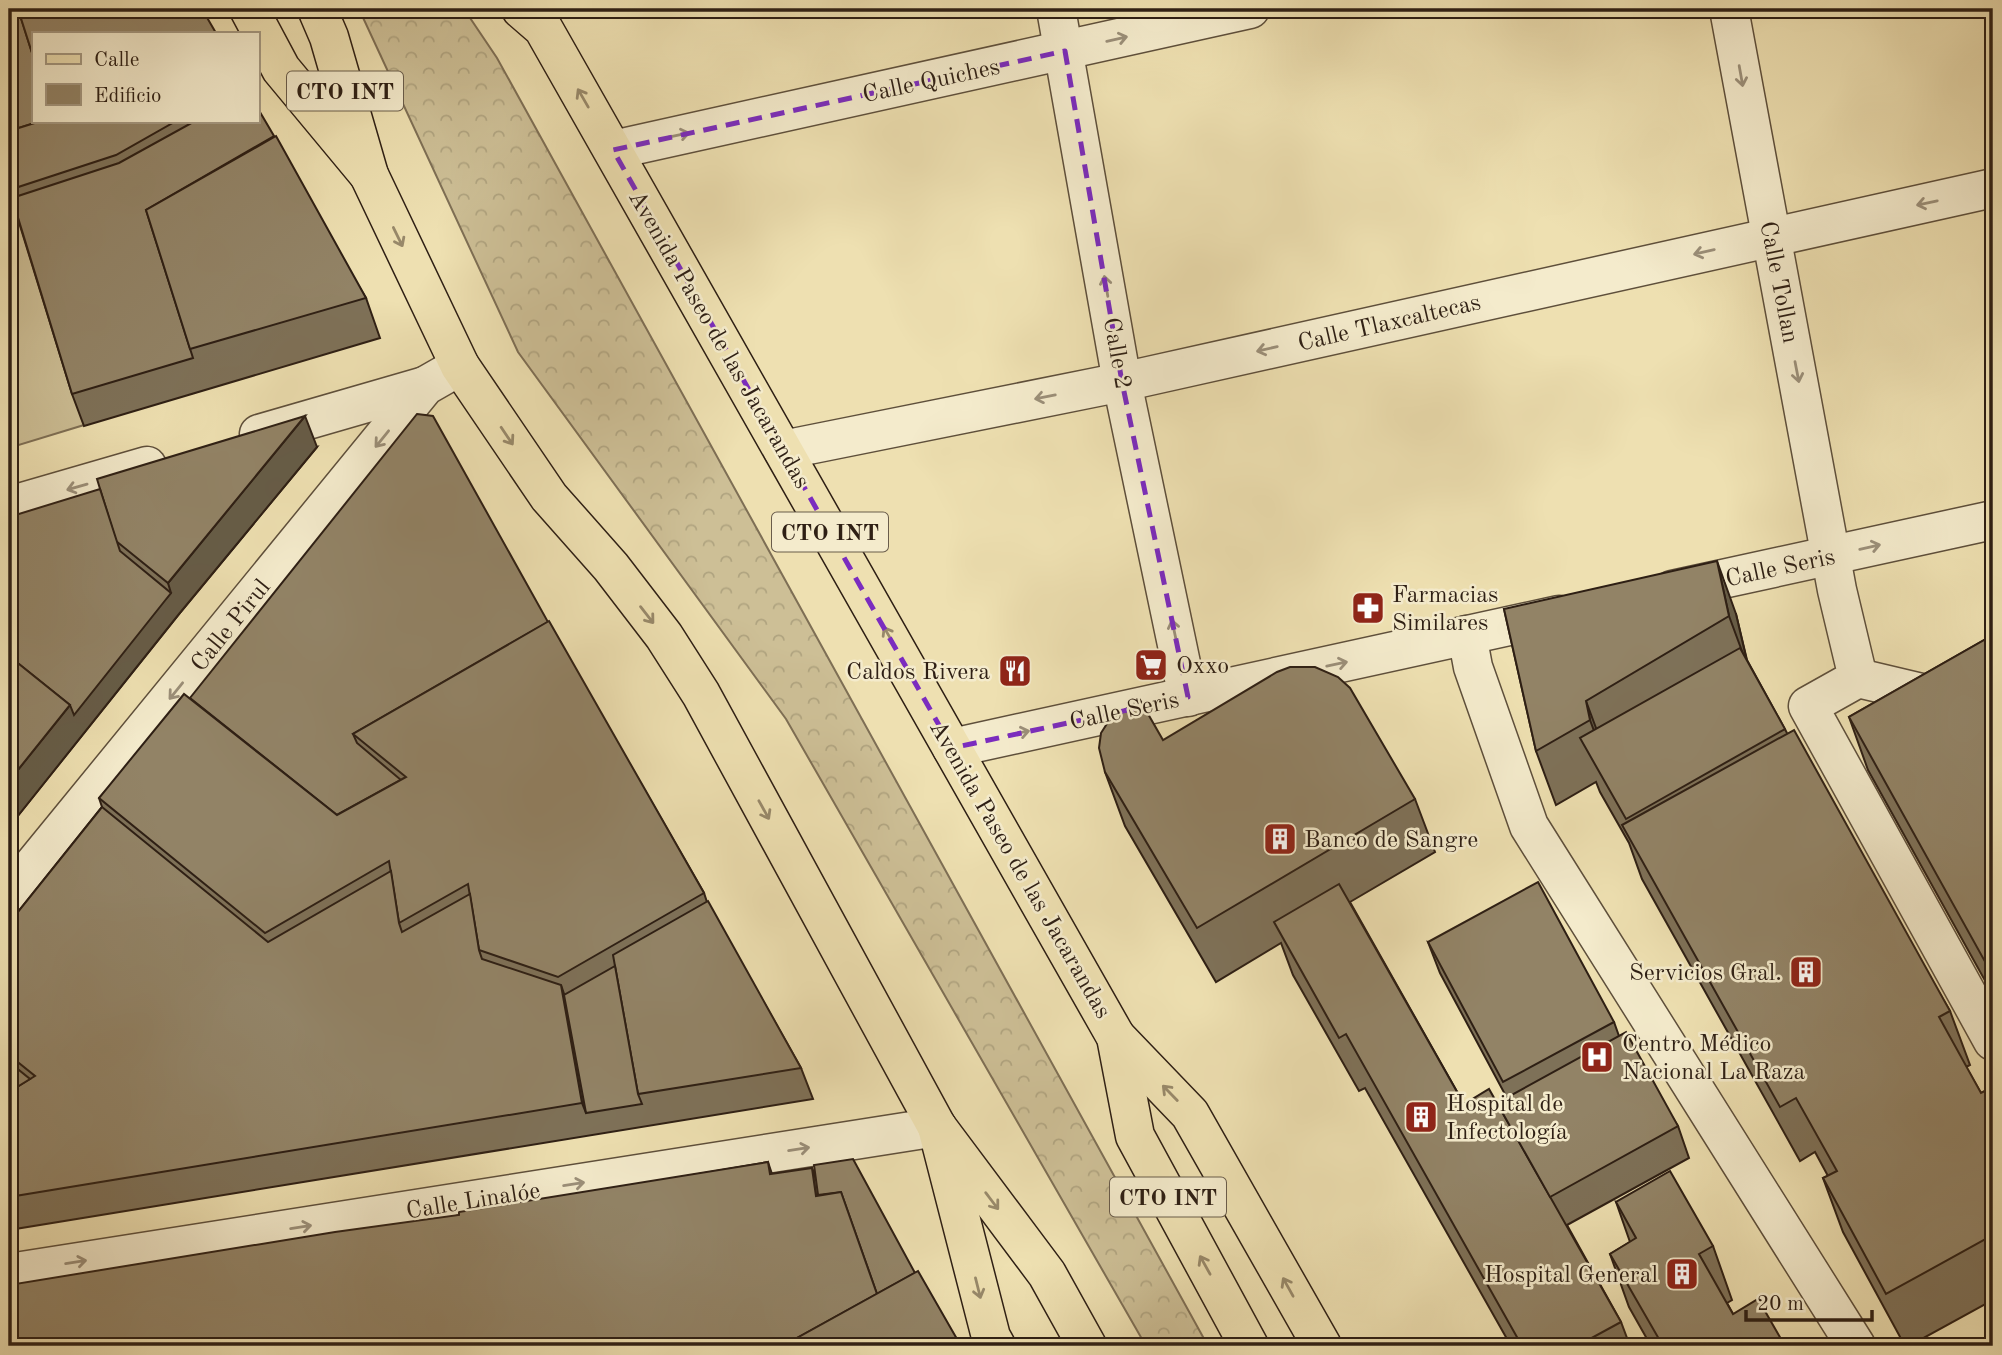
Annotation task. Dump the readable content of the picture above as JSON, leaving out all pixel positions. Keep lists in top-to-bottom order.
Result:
{
  "streets": {
    "main road": ["CTO INT", "Avenida Paseo de las Jacarandas"],
    "street": [
      "Calle Quiches",
      "Calle Tollan",
      "Calle Tlaxcaltecas",
      "Calle 2",
      "Calle Seris",
      "Calle Pirul",
      "Calle Linalóe"
    ]
  },
  "crossings": [
    ["Calle Quiches", "Avenida Paseo de las Jacarandas"],
    ["Calle Quiches", "Calle 2"],
    ["CTO INT", "Avenida Paseo de las Jacarandas"],
    ["CTO INT", "Calle Pirul"],
    ["CTO INT", "Calle Linalóe"],
    ["Calle Tollan", "Calle Tlaxcaltecas"],
    ["Calle Tollan", "Calle Seris"],
    ["Calle Tlaxcaltecas", "Avenida Paseo de las Jacarandas"],
    ["Calle Tlaxcaltecas", "Calle 2"],
    ["Avenida Paseo de las Jacarandas", "Calle Seris"],
    ["Calle 2", "Calle Seris"]
  ],
  "one_way": [
    "Calle Quiches",
    "Calle Tollan",
    "Calle Tlaxcaltecas",
    "Calle 2",
    "Calle Seris",
    "Calle Pirul",
    "Calle Linalóe"
  ],
  "places": {
    "pharmacy": ["Farmacias Similares"],
    "supermarket": ["Oxxo"],
    "restaurant": ["Caldos Rivera"],
    "building": [
      "Banco de Sangre",
      "Servicios Gral.",
      "Hospital de Infectología",
      "Hospital General"
    ],
    "hospital": ["Centro Médico Nacional La Raza"]
  },
  "legend": ["Calle", "Edificio"],
  "scale_bar": "20 m"
}
